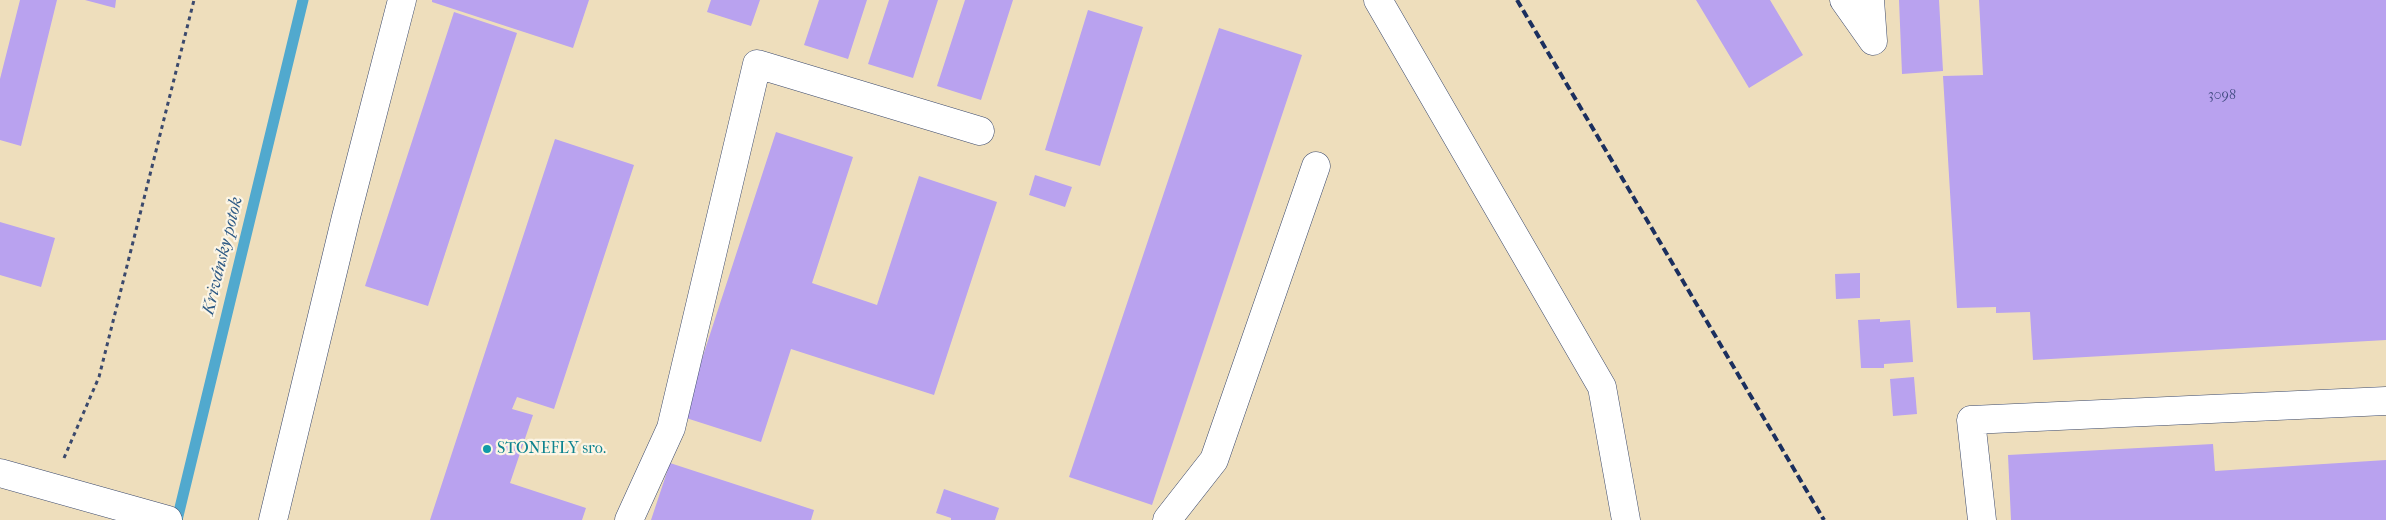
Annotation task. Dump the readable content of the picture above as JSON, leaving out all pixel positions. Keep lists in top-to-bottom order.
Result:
{
  "water": ["Krivánsky potok"],
  "places": ["STONEFLY sro."],
  "house_numbers": ["3098"]
}
